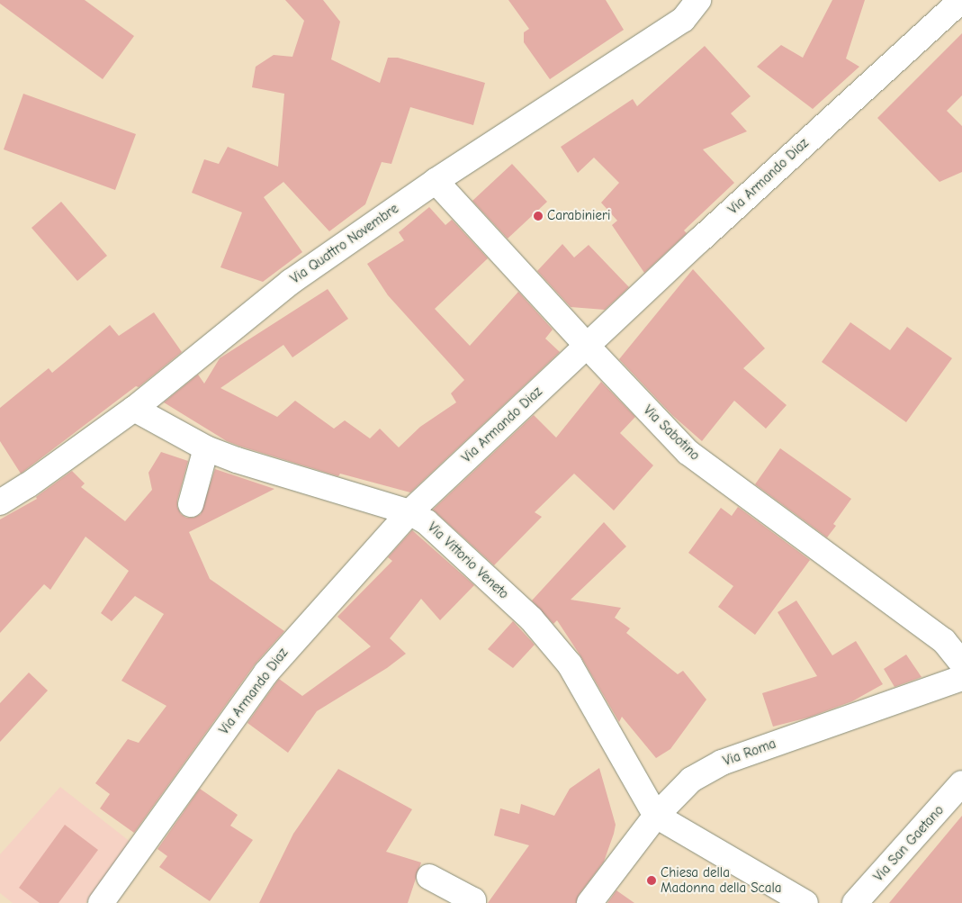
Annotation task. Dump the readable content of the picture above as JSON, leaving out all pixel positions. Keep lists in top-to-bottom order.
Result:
{
  "streets": {
    "street": [
      "Via Armando Diaz",
      "Via Quattro Novembre",
      "Via Sabotino",
      "Via Vittorio Veneto",
      "Via Roma",
      "Via San Gaetano"
    ]
  },
  "crossings": [
    ["Via Armando Diaz", "Via Sabotino"],
    ["Via Armando Diaz", "Via Vittorio Veneto"],
    ["Via Quattro Novembre", "Via Sabotino"],
    ["Via Quattro Novembre", "Via Vittorio Veneto"],
    ["Via Vittorio Veneto", "Via Roma"]
  ],
  "places": ["Carabinieri", "Chiesa della Madonna della Scala"]
}
